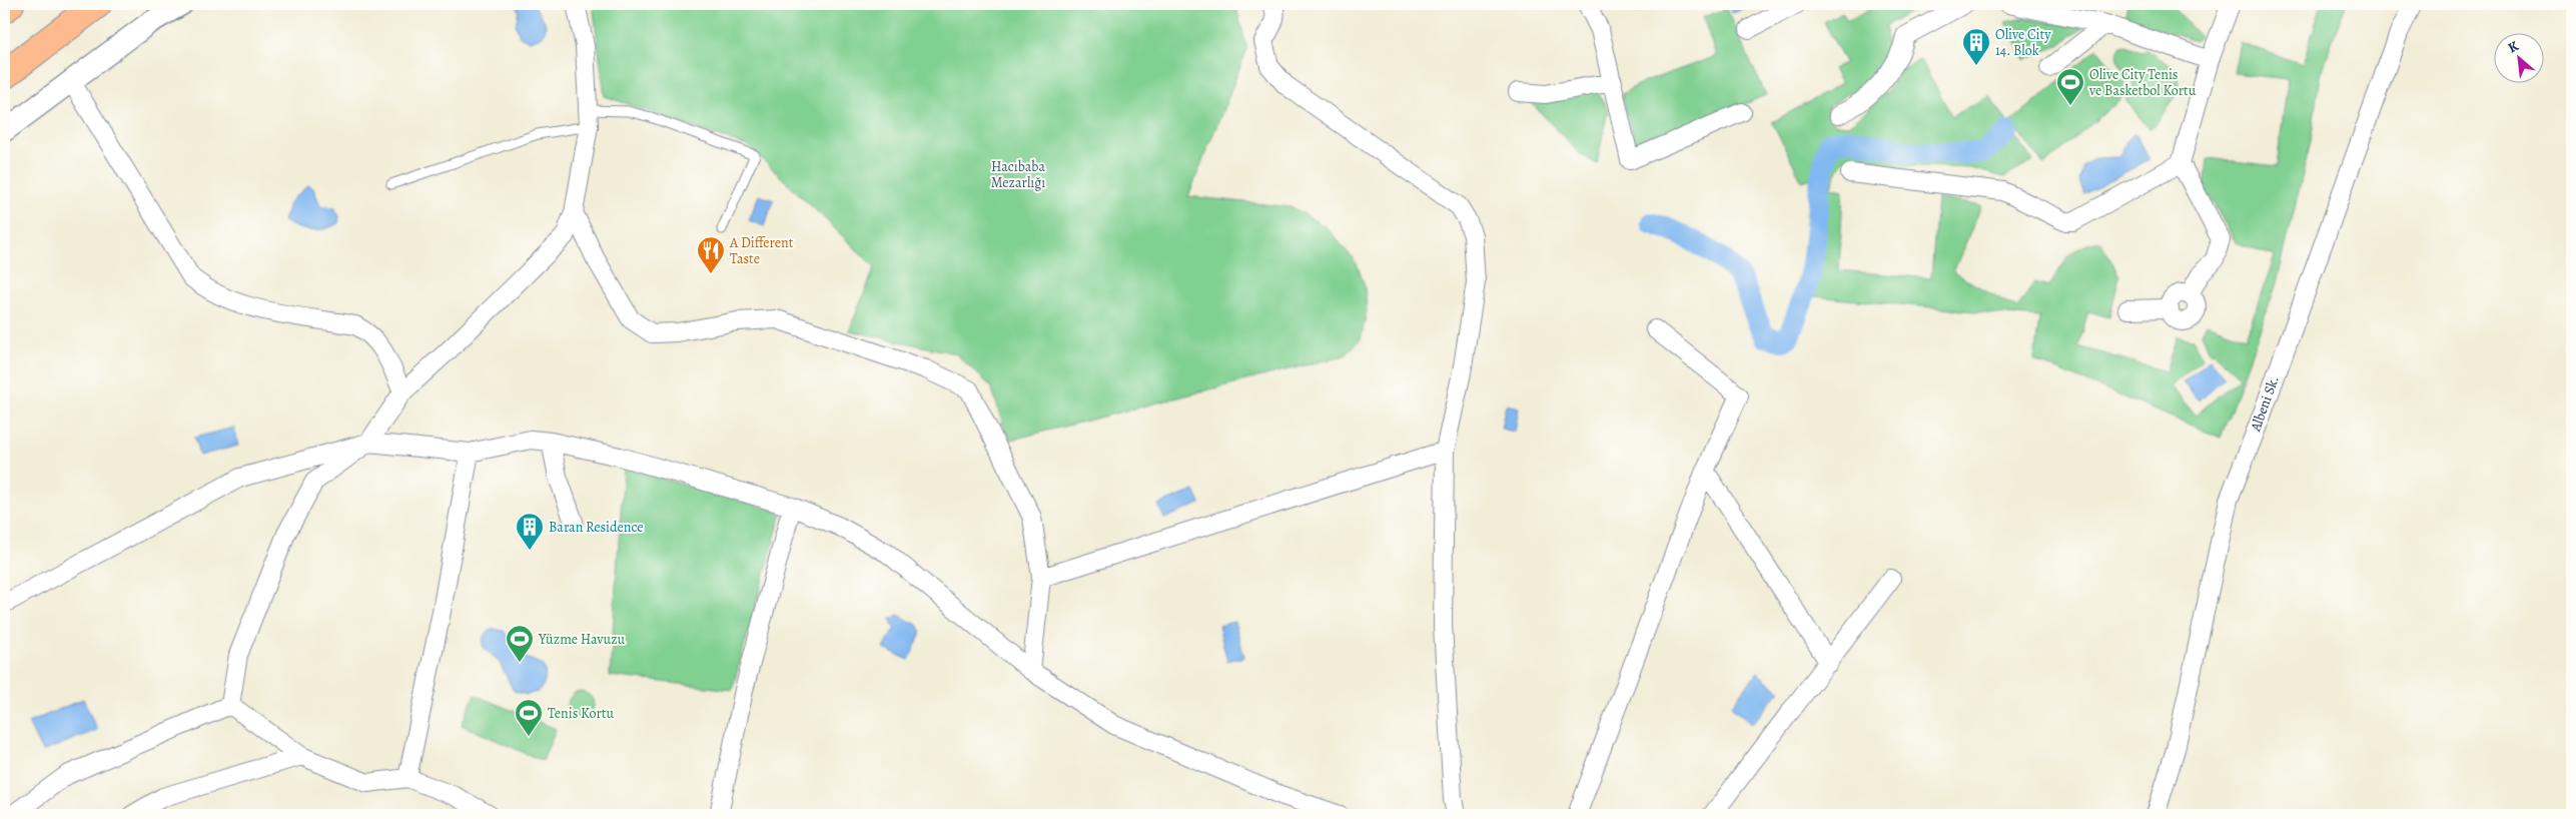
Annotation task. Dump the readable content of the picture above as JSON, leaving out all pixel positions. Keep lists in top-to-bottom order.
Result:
{
  "streets": {
    "street": ["Albeni Sk."]
  },
  "parks": ["Hacıbaba Mezarlığı"],
  "places": {
    "building": ["Olive City 14. Blok", "Baran Residence"],
    "sports": ["Olive City Tenis ve Basketbol Kortu", "Yüzme Havuzu", "Tenis Kortu"],
    "restaurant": ["A Different Taste"]
  },
  "north": "top left"
}
